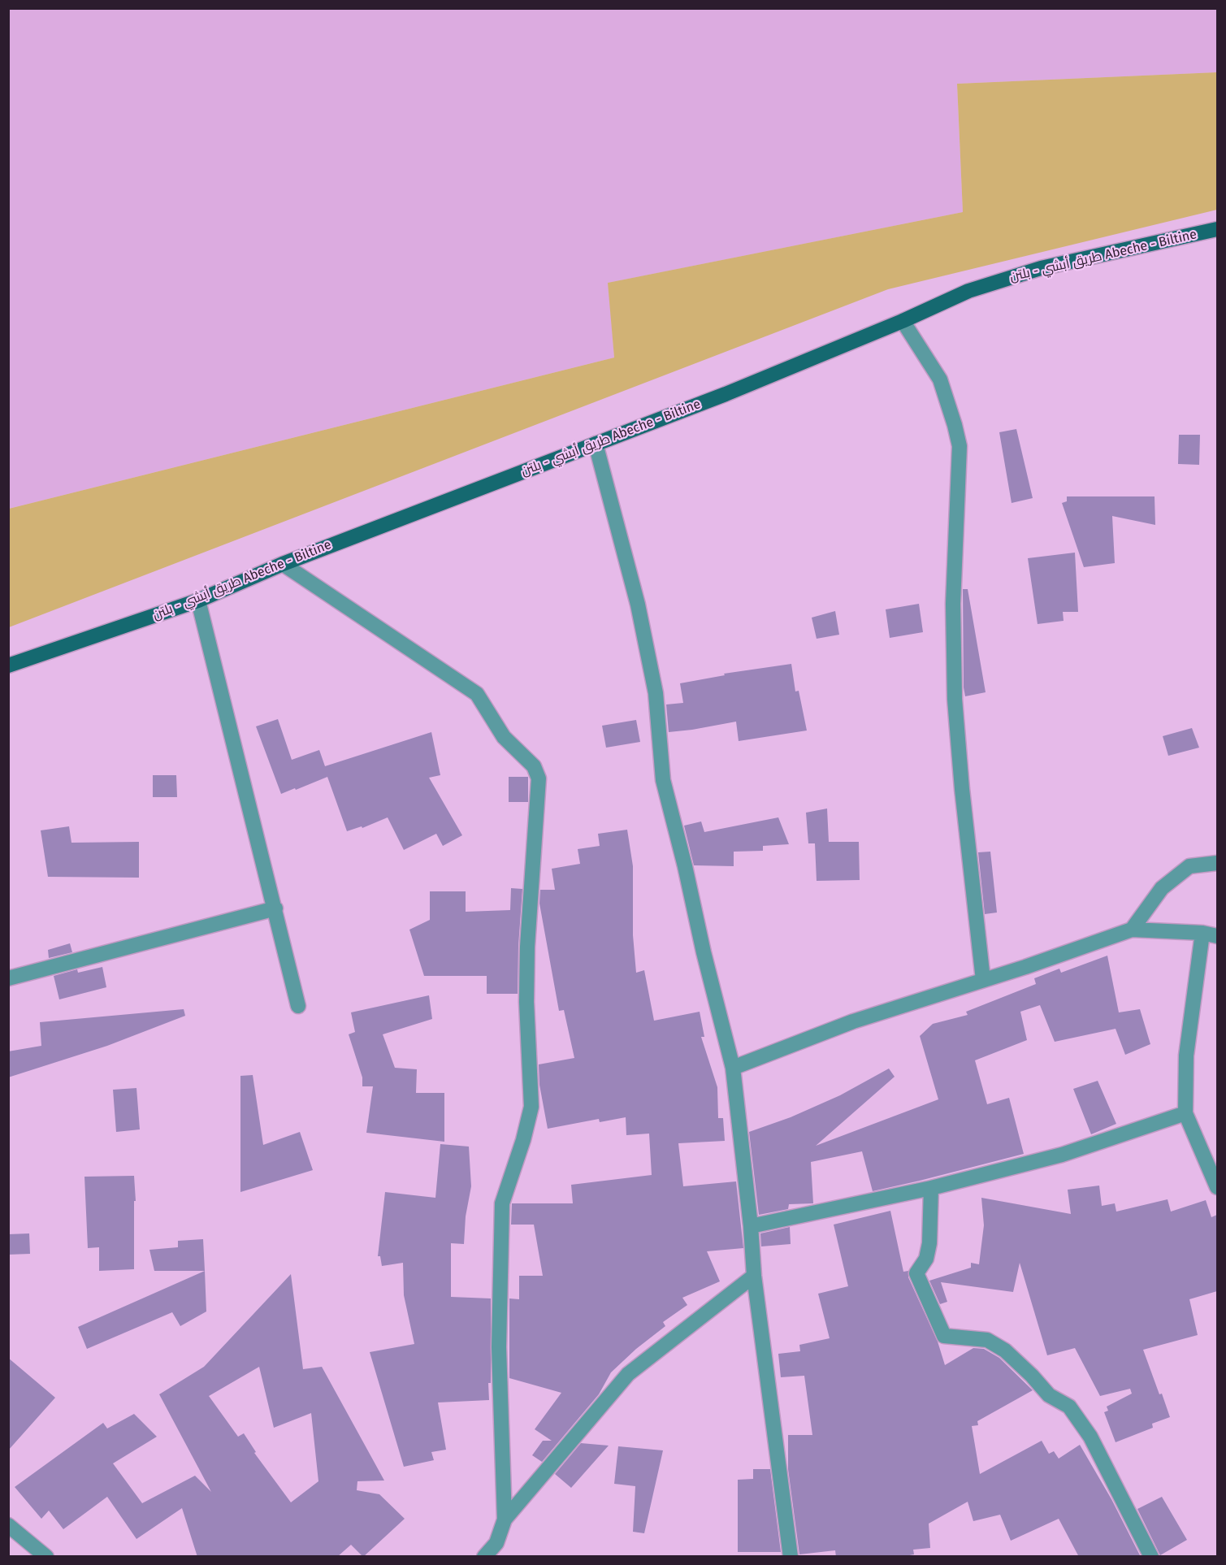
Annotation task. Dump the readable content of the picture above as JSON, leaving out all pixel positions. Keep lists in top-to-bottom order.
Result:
{
  "streets": {
    "main road": ["طريق أبشي - بلتن Abeche - Biltine"]
  }
}
